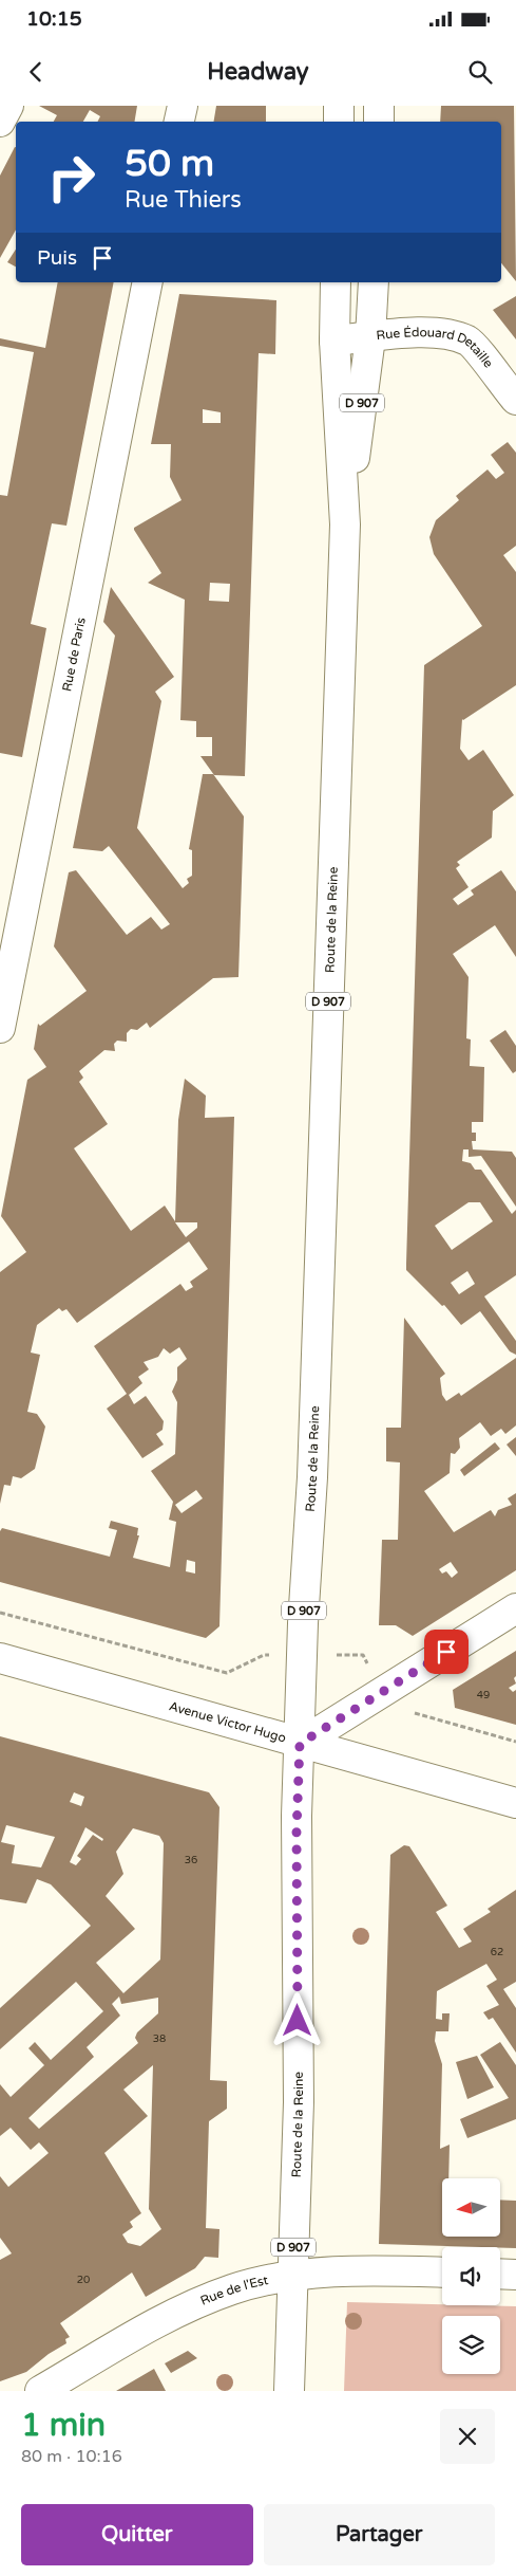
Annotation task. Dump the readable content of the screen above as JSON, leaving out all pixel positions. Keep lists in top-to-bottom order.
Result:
{
  "streets": {
    "main road": [
      "Rue Édouard Detaille",
      "D 907",
      "Rue de Paris",
      "Route de la Reine",
      "Avenue Victor Hugo",
      "Rue de l'Est"
    ]
  },
  "crossings": [
    ["Rue Édouard Detaille", "Route de la Reine"],
    ["Route de la Reine", "Avenue Victor Hugo"],
    ["Route de la Reine", "Rue de l'Est"]
  ],
  "house_numbers": [
    "49",
    "36",
    "62",
    "38",
    "20"
  ],
  "north": "left",
  "page": {
    "status": "10:15",
    "header": "Headway",
    "turn": ["50 m", "Rue Thiers"],
    "then": "Puis",
    "heading": ["1 min", "80 m · 10:16"],
    "buttons": ["Quitter", "Partager"]
  }
}
